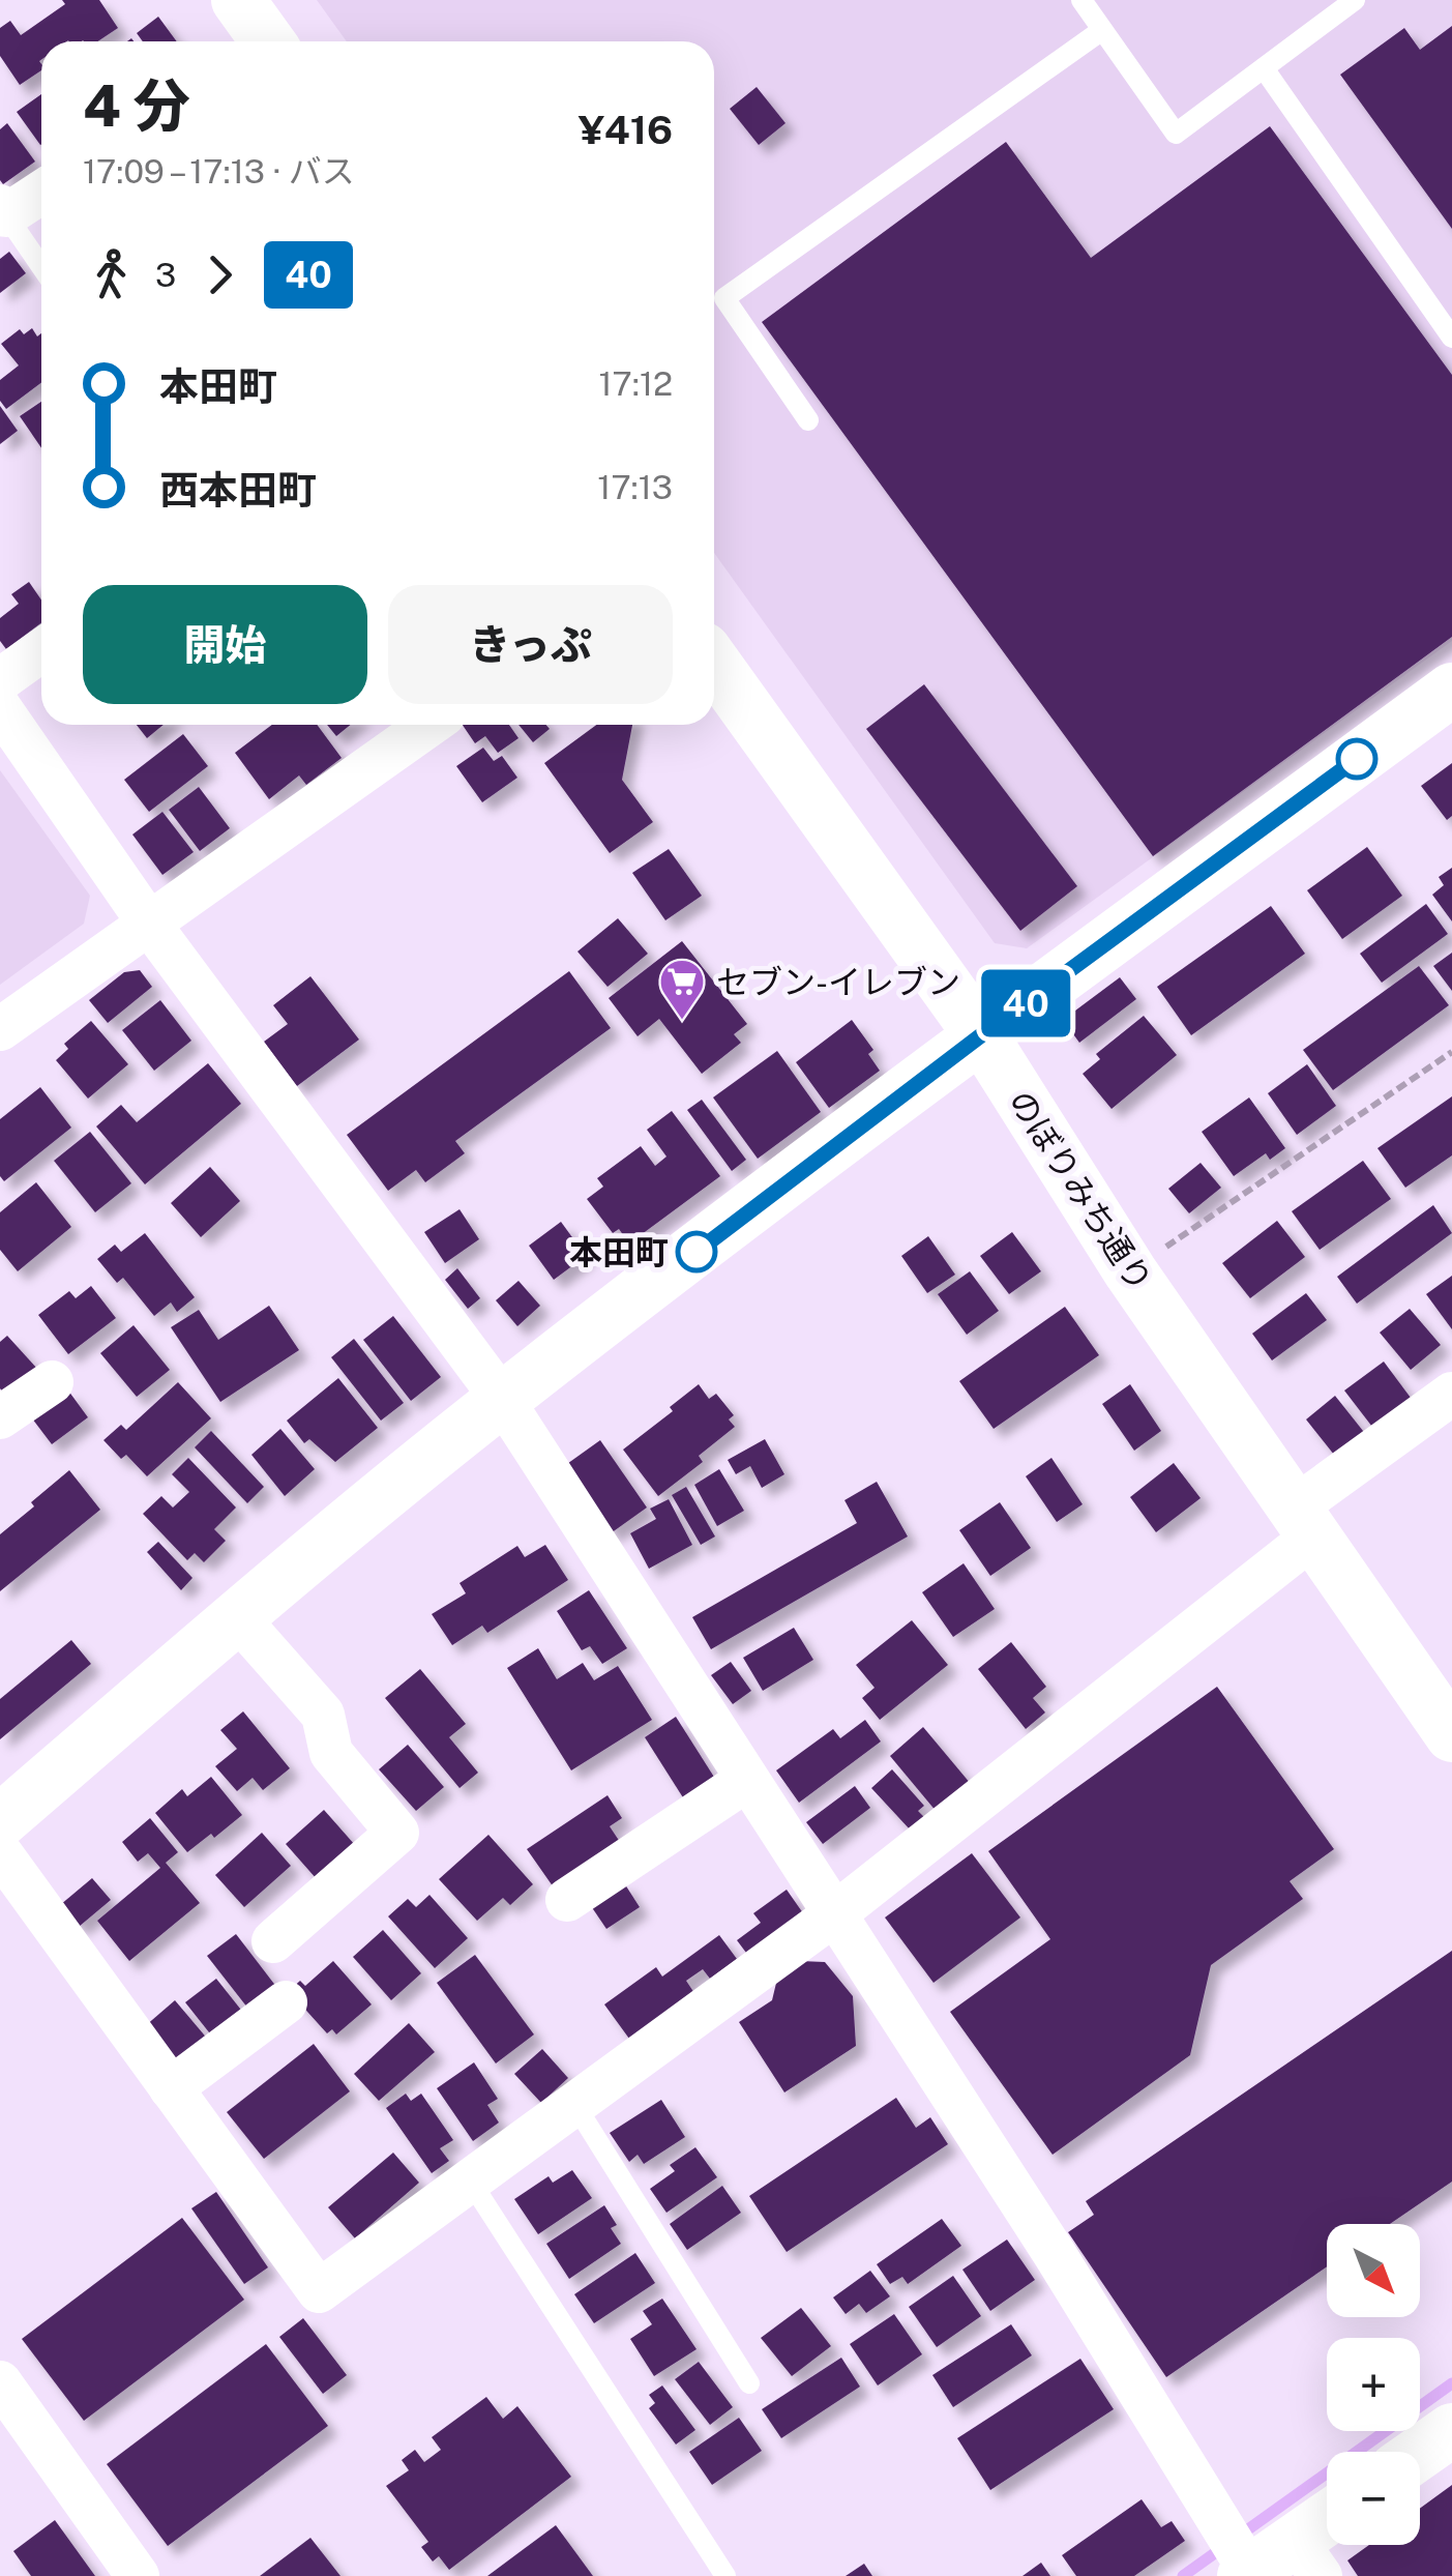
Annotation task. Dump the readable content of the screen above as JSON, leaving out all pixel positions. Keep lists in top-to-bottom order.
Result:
{
  "streets": {
    "street": ["のぼりみち通り"]
  },
  "places": {
    "supermarket": ["セブン-イレブン"],
    "other": ["本田町"]
  },
  "lines": ["bus line 40"],
  "north": "bottom right",
  "page": {
    "on_map": "40",
    "heading": ["4 分", "17:09 – 17:13 · バス", "¥416"],
    "legs": ["3", "40"],
    "list": [
      {
        "name": "本田町",
        "value": "17:12"
      },
      {
        "name": "西本田町",
        "value": "17:13"
      }
    ],
    "buttons": ["開始", "きっぷ"],
    "map_buttons": ["+", "−"]
  }
}
